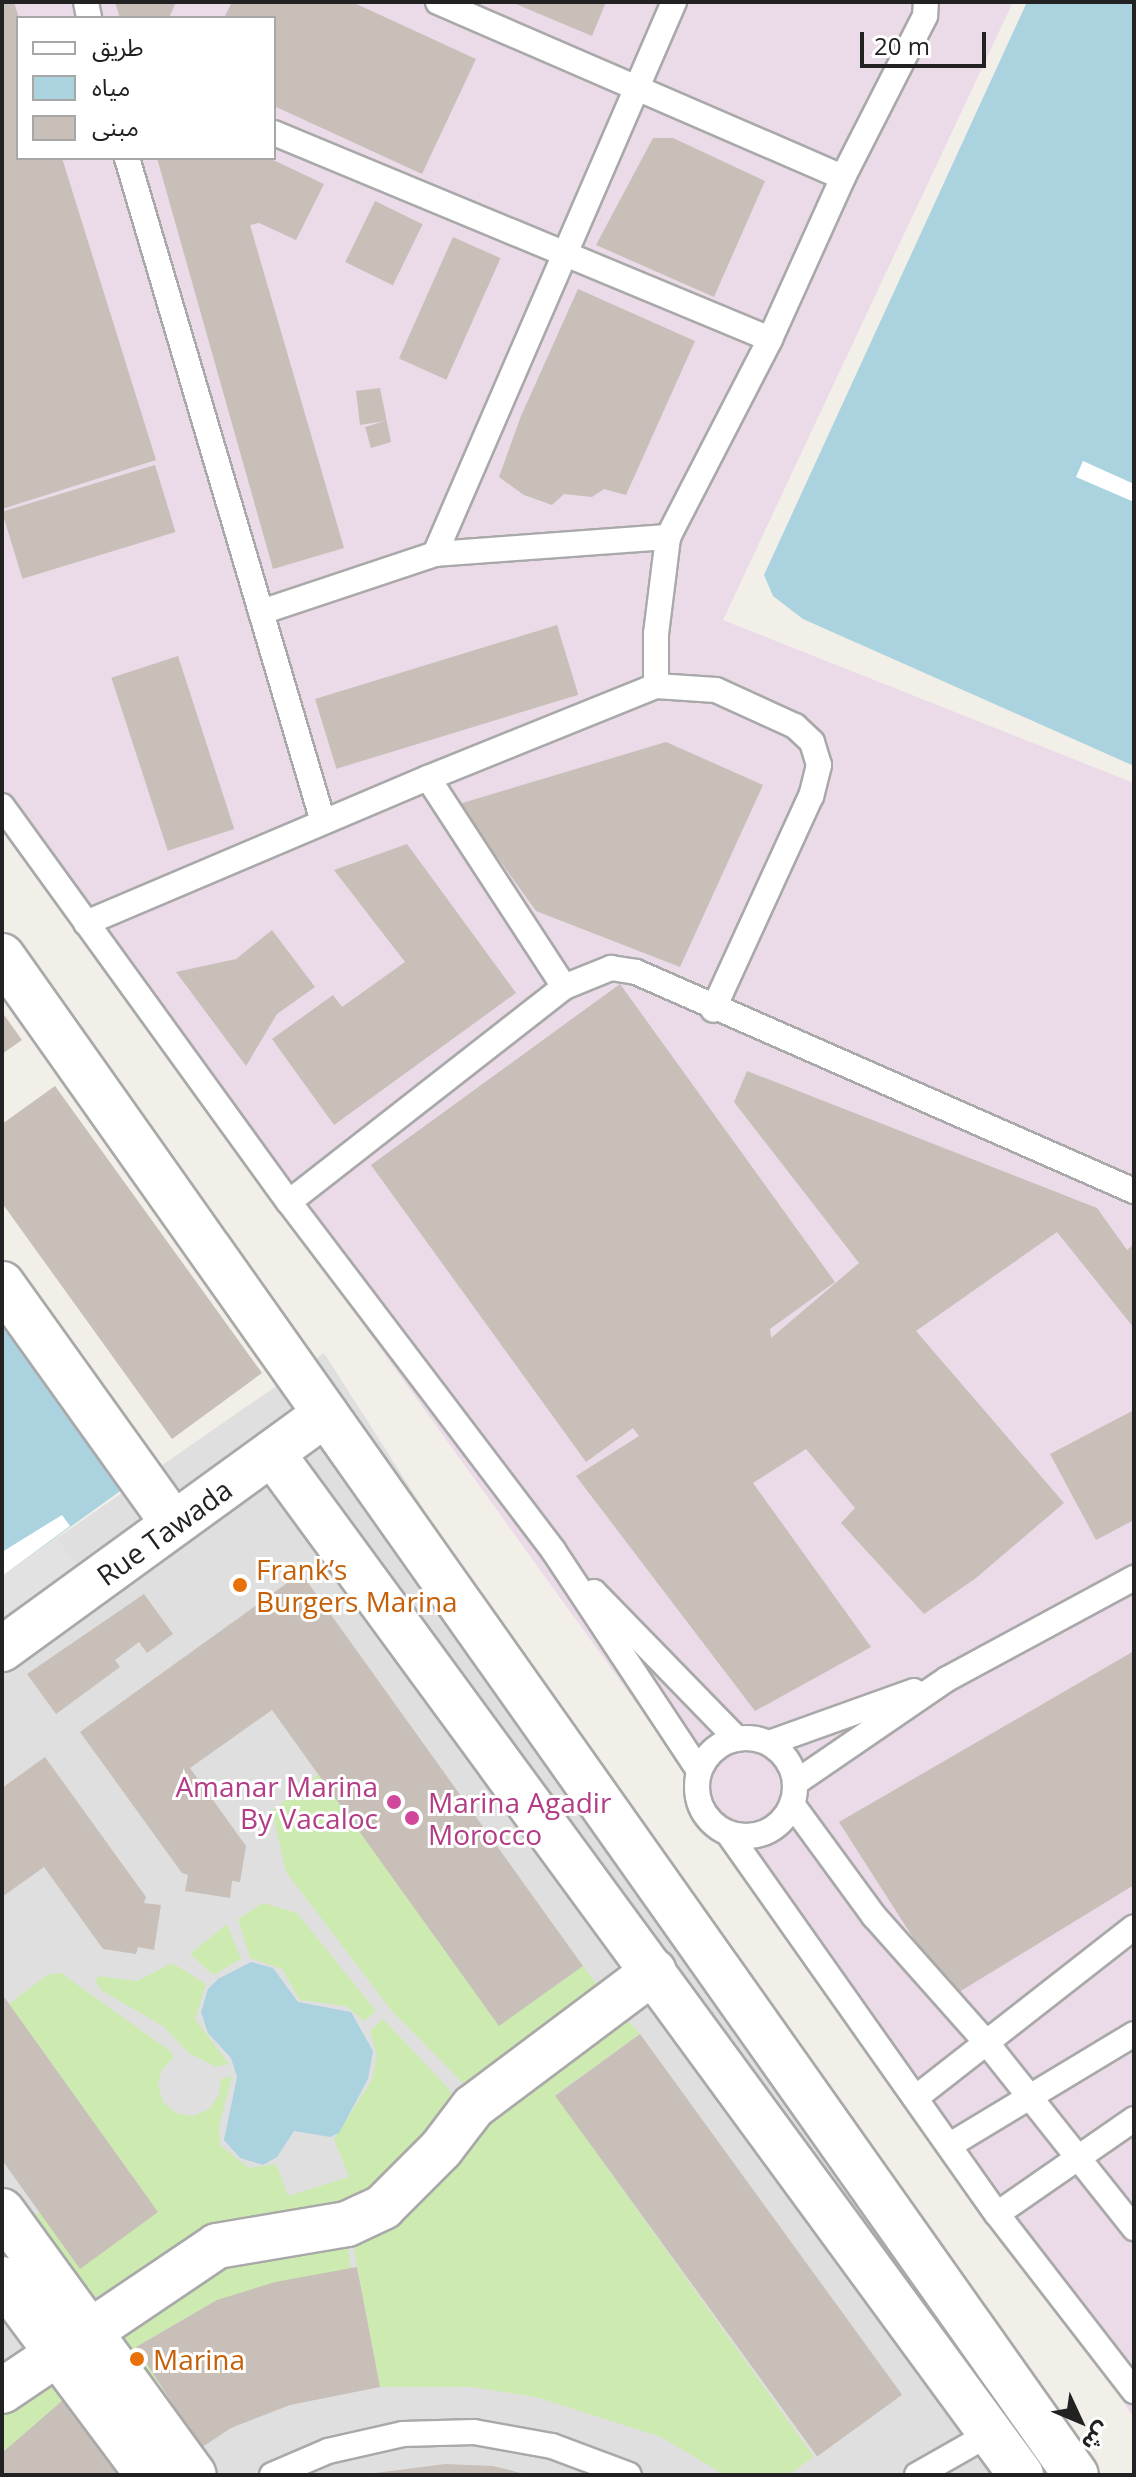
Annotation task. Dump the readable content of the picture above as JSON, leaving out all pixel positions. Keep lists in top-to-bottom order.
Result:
{
  "streets": {
    "street": ["Rue Tawada"]
  },
  "places": [
    "Frank’s Burgers Marina",
    "Amanar Marina By Vacaloc",
    "Marina Agadir Morocco",
    "Marina"
  ],
  "legend": ["طريق", "مياه", "مبنى"],
  "scale_bar": "20 m",
  "north": "bottom right"
}
